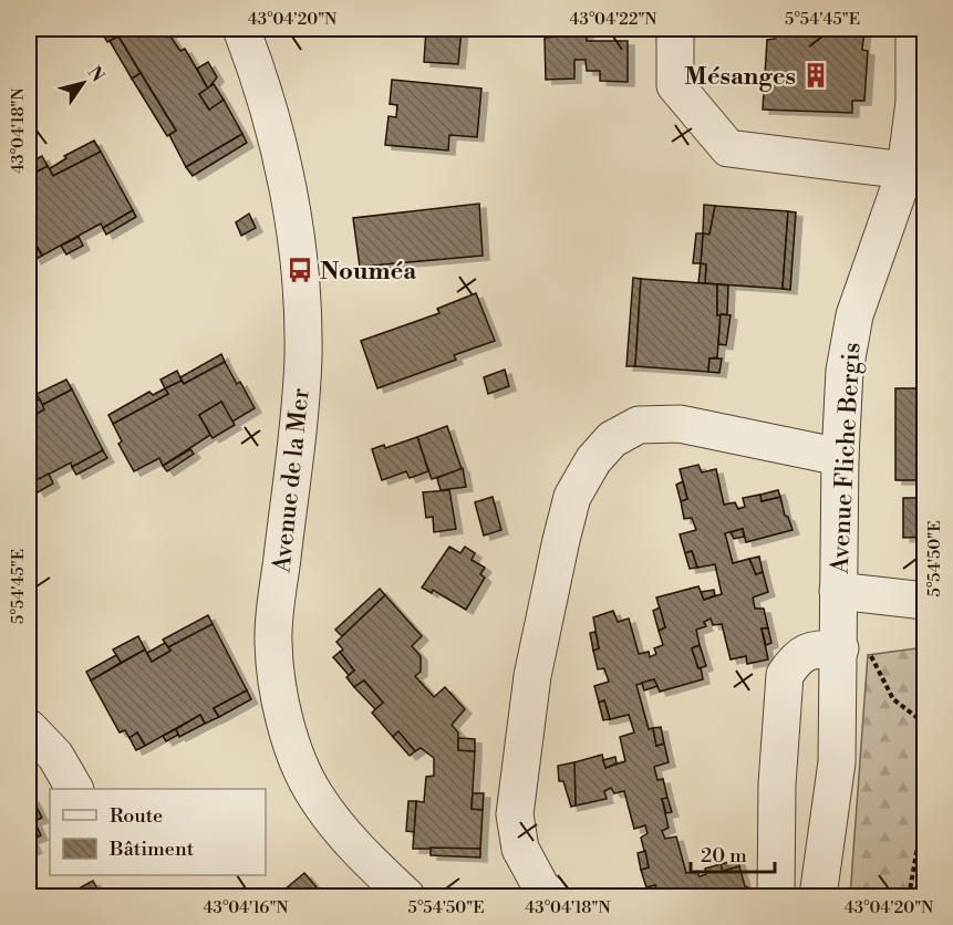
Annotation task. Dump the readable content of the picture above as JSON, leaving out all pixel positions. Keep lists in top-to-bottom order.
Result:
{
  "streets": {
    "street": ["Avenue Fliche Bergis", "Avenue de la Mer"]
  },
  "places": {
    "building": ["Mésanges"],
    "bus stop": ["Nouméa"]
  },
  "legend": ["Route", "Bâtiment"],
  "scale_bar": "20 m",
  "north": "top right",
  "coordinates": [
    "43°04'20\"N",
    "43°04'22\"N",
    "5°54'45\"E",
    "43°04'18\"N",
    "5°54'50\"E",
    "43°04'16\"N"
  ]
}
